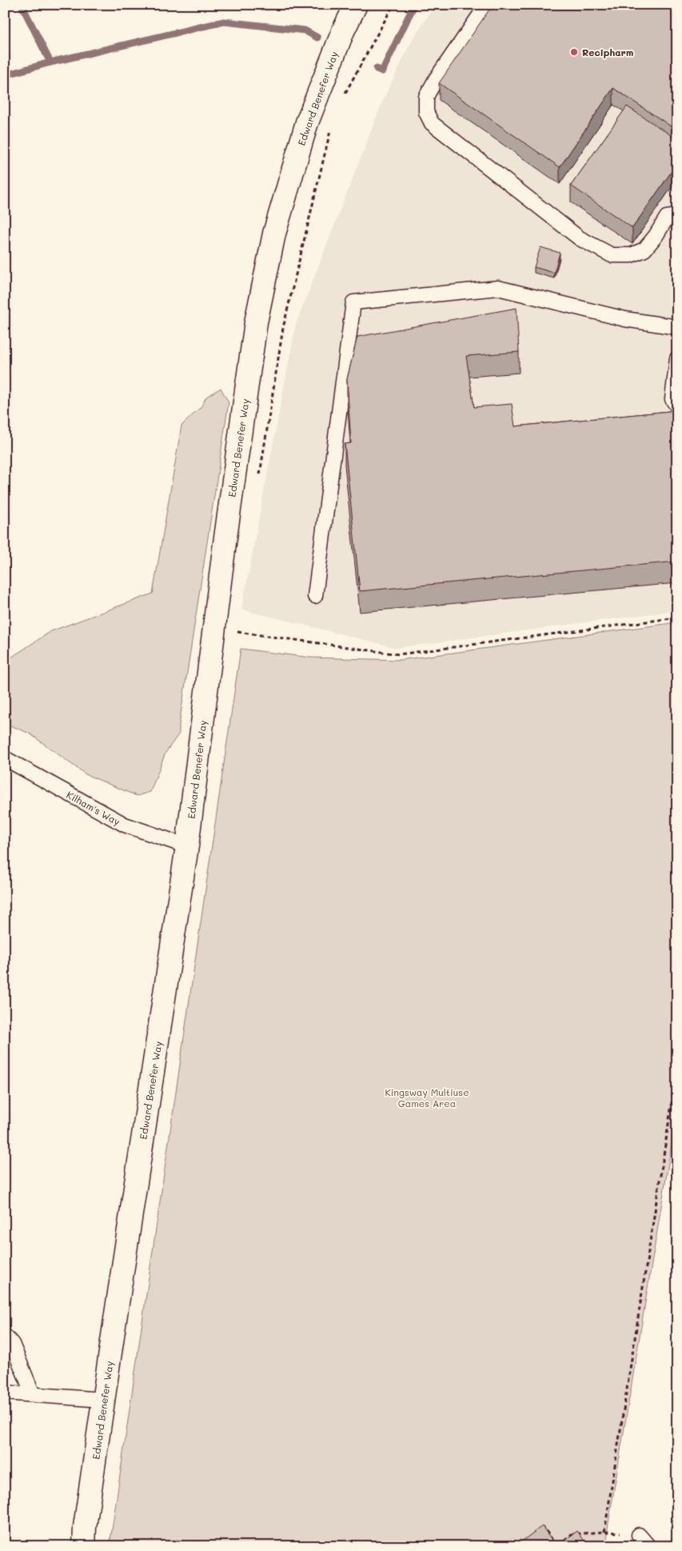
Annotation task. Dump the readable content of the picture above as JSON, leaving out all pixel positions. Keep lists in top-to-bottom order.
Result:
{
  "streets": {
    "main road": ["Edward Benefer Way"],
    "lane": ["Kilham's Way"]
  },
  "crossings": [
    ["Edward Benefer Way", "Kilham's Way"]
  ],
  "parks": ["Kingsway Multiuse Games Area"],
  "places": ["Recipharm"]
}
